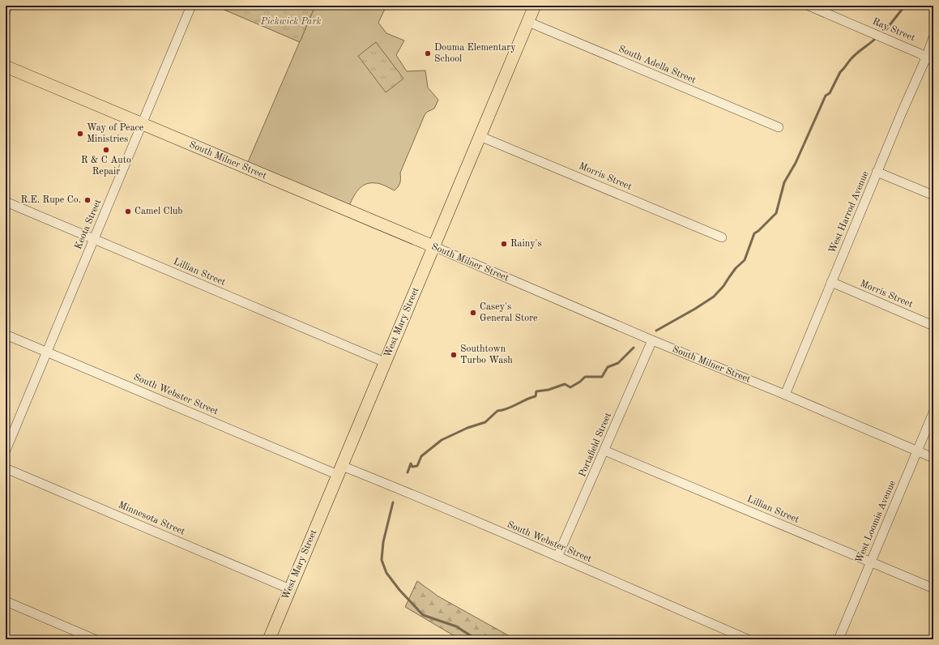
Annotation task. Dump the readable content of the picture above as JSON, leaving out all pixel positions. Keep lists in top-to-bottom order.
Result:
{
  "streets": {
    "main road": ["South Milner Street", "West Mary Street"],
    "street": [
      "Ray Street",
      "South Adella Street",
      "Morris Street",
      "West Harrod Avenue",
      "Keota Street",
      "Lillian Street",
      "South Webster Street",
      "Portafield Street",
      "Minnesota Street",
      "West Loomis Avenue"
    ]
  },
  "crossings": [
    ["Ray Street", "West Harrod Avenue"],
    ["South Adella Street", "West Mary Street"],
    ["South Milner Street", "West Harrod Avenue"],
    ["South Milner Street", "Keota Street"],
    ["South Milner Street", "West Mary Street"],
    ["South Milner Street", "Portafield Street"],
    ["South Milner Street", "West Loomis Avenue"],
    ["Morris Street", "West Harrod Avenue"],
    ["Morris Street", "West Mary Street"],
    ["Keota Street", "Lillian Street"],
    ["Keota Street", "South Webster Street"],
    ["Lillian Street", "West Mary Street"],
    ["Lillian Street", "Portafield Street"],
    ["Lillian Street", "West Loomis Avenue"],
    ["West Mary Street", "South Webster Street"],
    ["West Mary Street", "Minnesota Street"],
    ["South Webster Street", "Portafield Street"]
  ],
  "parks": ["Pickwick Park"],
  "places": [
    "Douma Elementary School",
    "Way of Peace Ministries",
    "R & C Auto Repair",
    "R.E. Rupe Co.",
    "Camel Club",
    "Rainy's",
    "Casey's General Store",
    "Southtown Turbo Wash"
  ]
}
